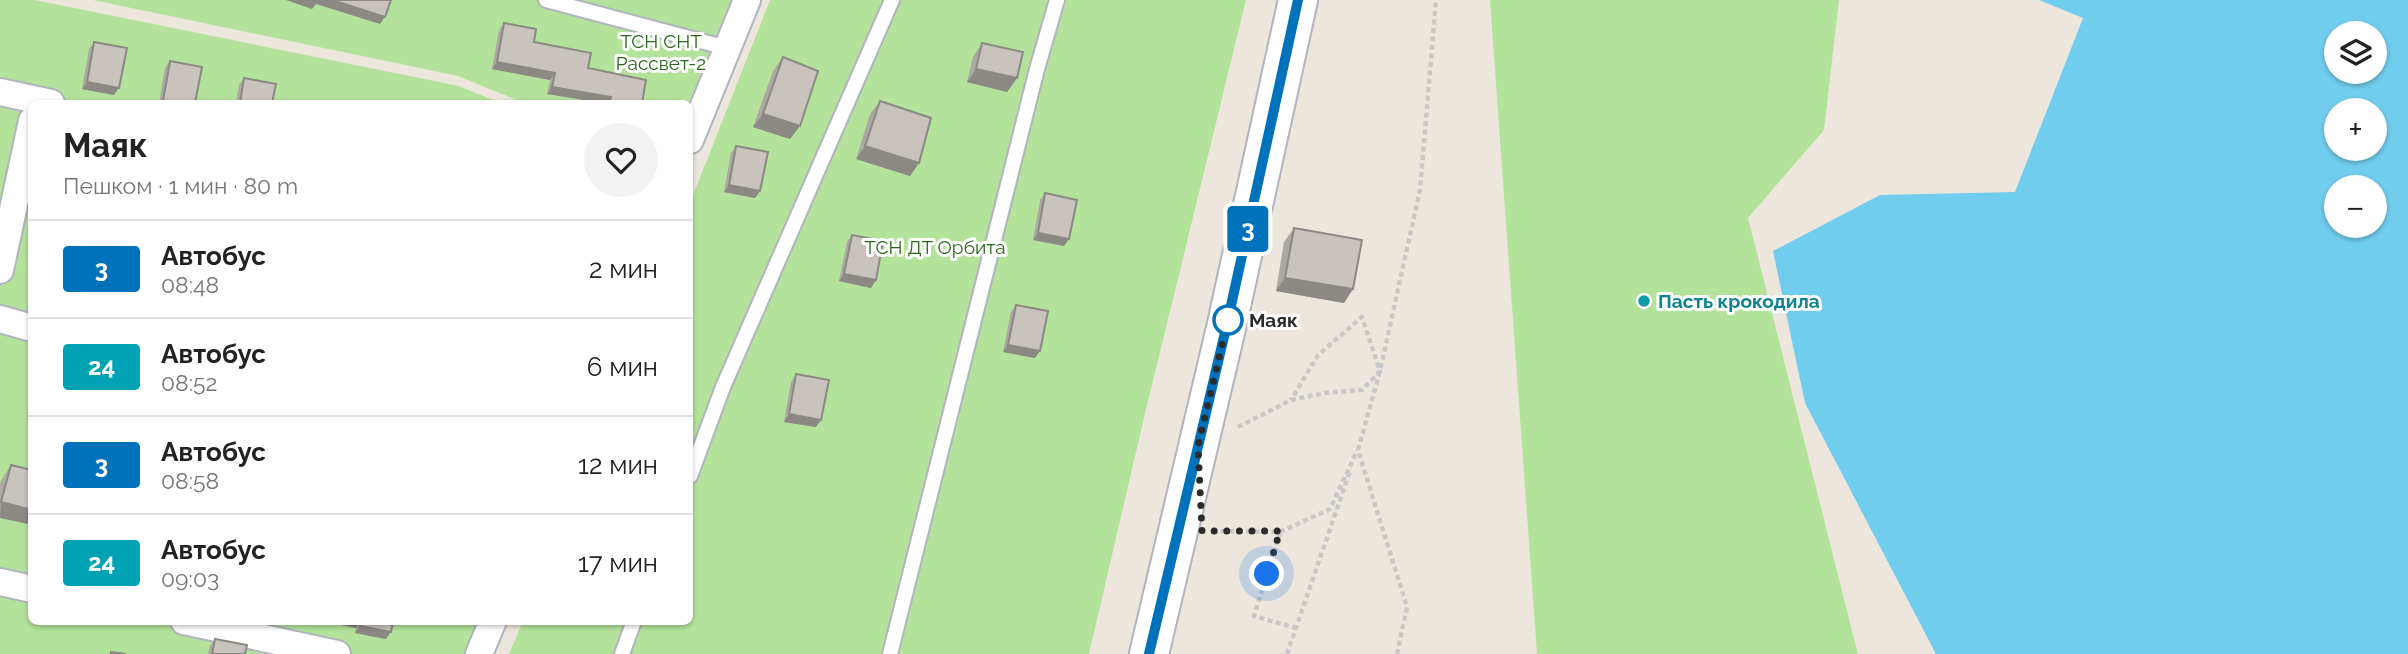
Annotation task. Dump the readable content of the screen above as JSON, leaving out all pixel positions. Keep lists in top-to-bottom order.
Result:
{
  "parks": ["ТСН СНТ Рассвет-2", "ТСН ДТ Орбита"],
  "places": ["Пасть крокодила", "Маяк"],
  "lines": ["bus line 3"],
  "page": {
    "on_map": "3",
    "map_buttons": ["+", "−"],
    "heading": ["Маяк", "Пешком · 1 мин · 80 m"],
    "list": [
      {
        "mark": "3",
        "name": "Автобус",
        "note": "08:48",
        "value": "2 мин"
      },
      {
        "mark": "24",
        "name": "Автобус",
        "note": "08:52",
        "value": "6 мин"
      },
      {
        "mark": "3",
        "name": "Автобус",
        "note": "08:58",
        "value": "12 мин"
      },
      {
        "mark": "24",
        "name": "Автобус",
        "note": "09:03",
        "value": "17 мин"
      }
    ]
  }
}
